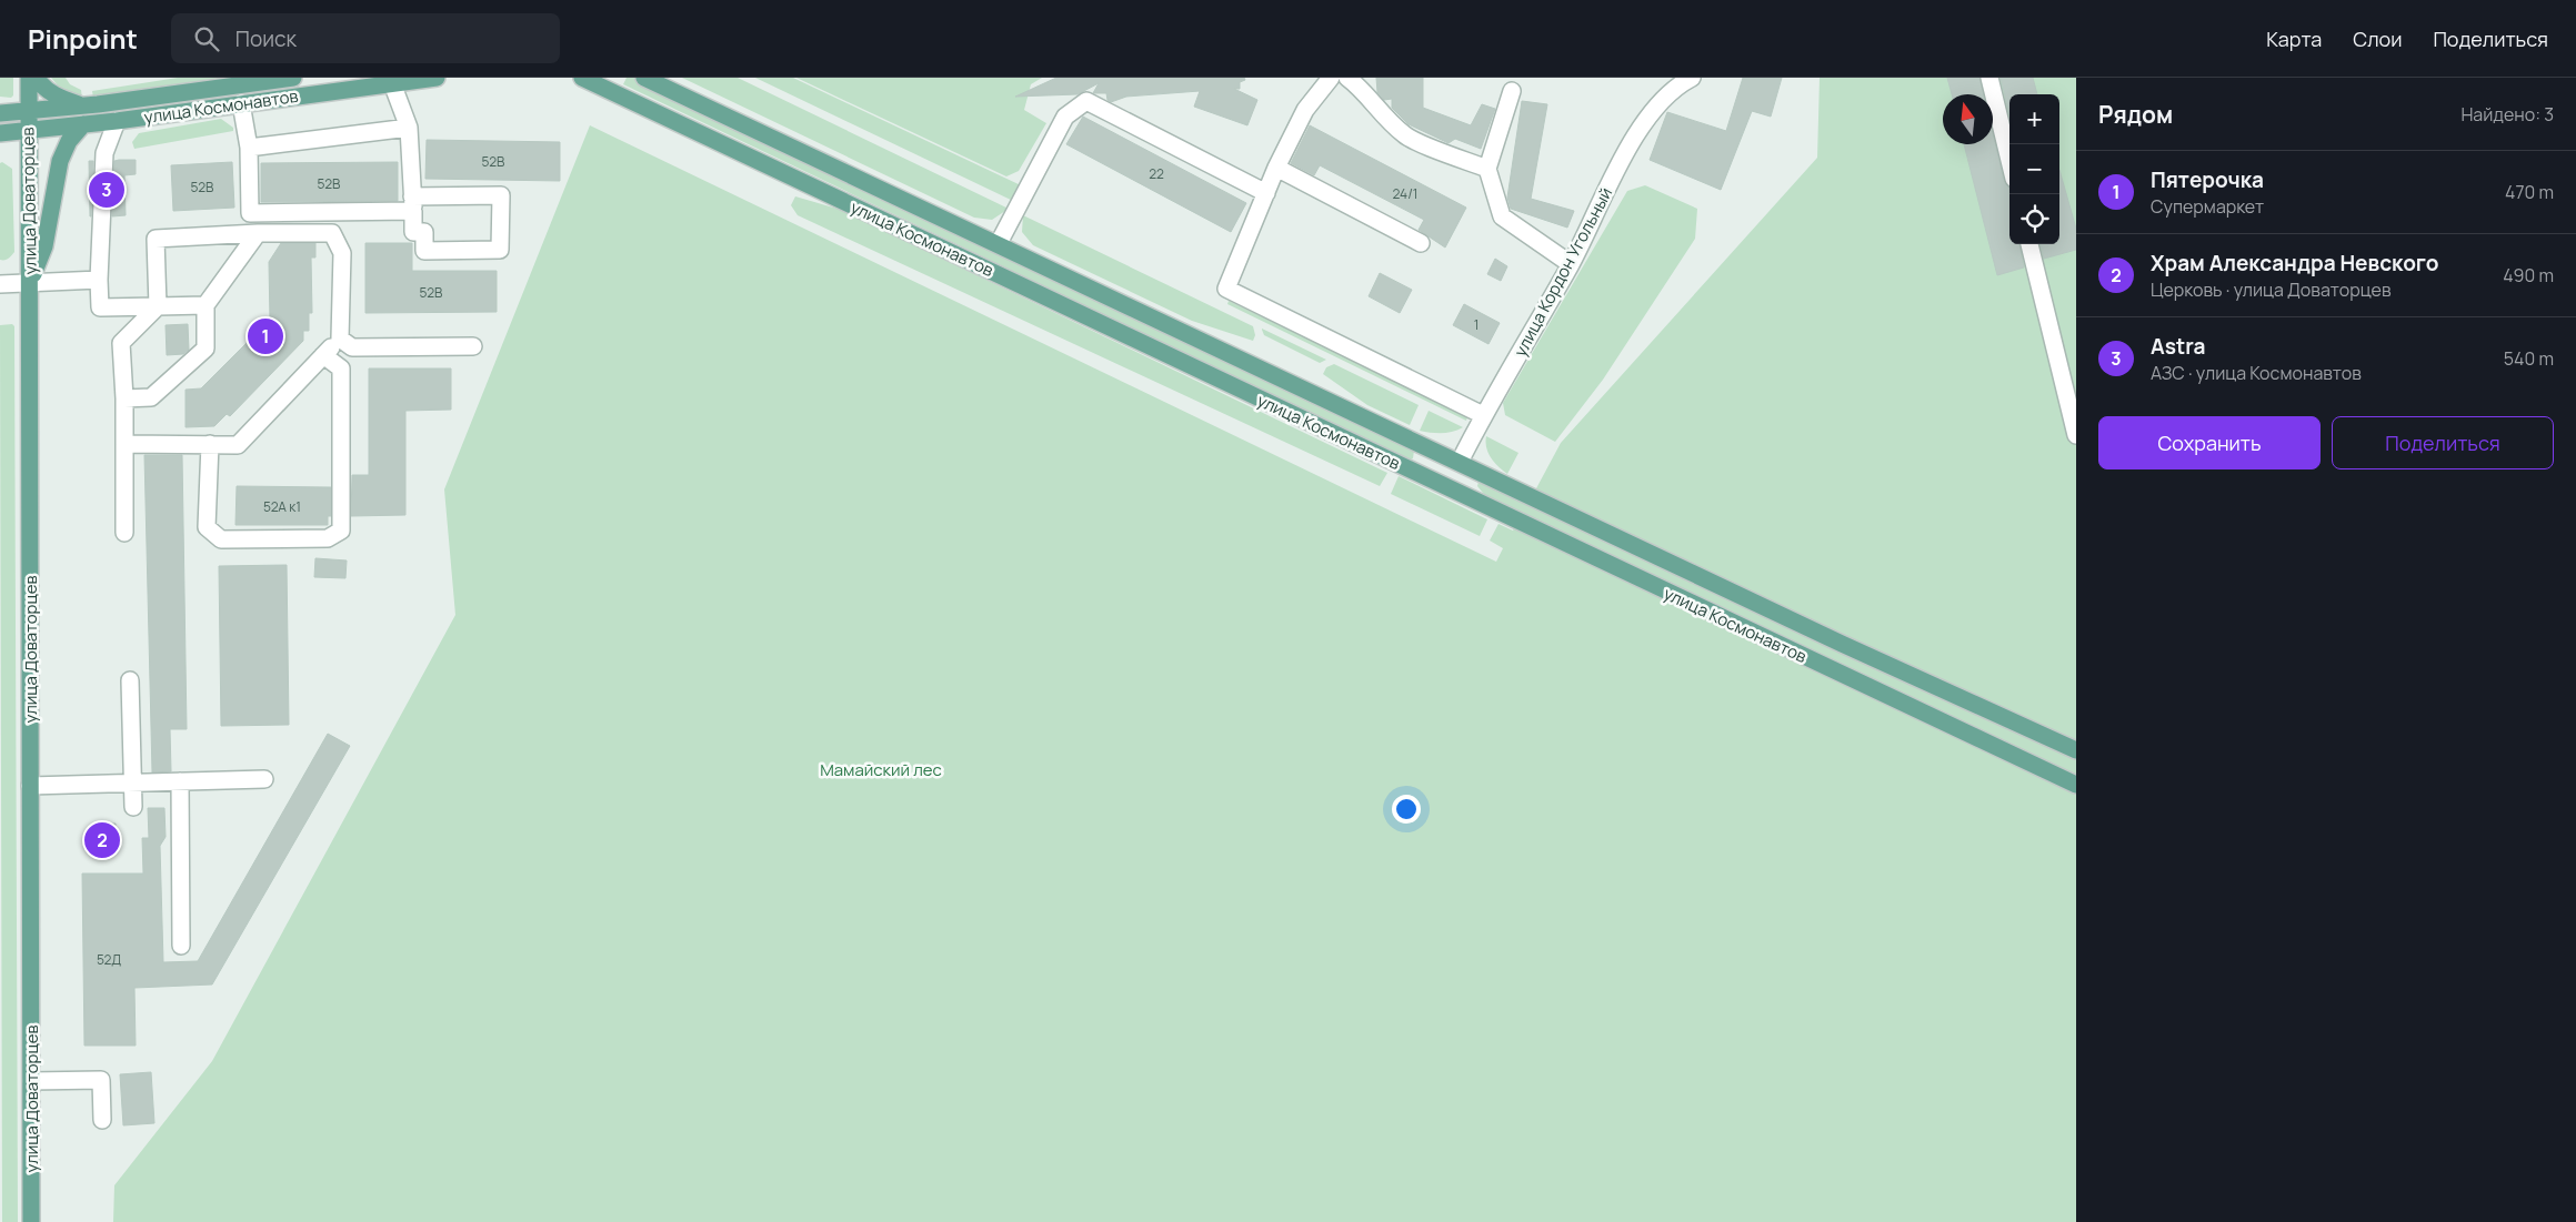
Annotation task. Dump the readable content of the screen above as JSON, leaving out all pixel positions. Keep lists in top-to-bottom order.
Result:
{
  "streets": {
    "main road": ["улица Космонавтов", "улица Доваторцев"],
    "street": ["улица Кордон Угольный"]
  },
  "crossings": [
    ["улица Космонавтов", "улица Доваторцев"],
    ["улица Космонавтов", "улица Кордон Угольный"]
  ],
  "parks": ["Мамайский лес"],
  "house_numbers": [
    "52В",
    "22",
    "52В",
    "52В",
    "24/1",
    "52В",
    "1",
    "52А к1",
    "52Д"
  ],
  "north": "top",
  "page": {
    "header": "Pinpoint",
    "search": "Поиск",
    "nav": ["Карта", "Слои", "Поделиться"],
    "heading": ["Рядом", "Найдено: 3"],
    "map_buttons": ["+", "−"],
    "list": [
      {
        "mark": "1",
        "name": "Пятерочка",
        "note": "Супермаркет",
        "value": "470 m"
      },
      {
        "mark": "2",
        "name": "Храм Александра Невского",
        "note": "Церковь · улица Доваторцев",
        "value": "490 m"
      },
      {
        "mark": "3",
        "name": "Astra",
        "note": "АЗС · улица Космонавтов",
        "value": "540 m"
      }
    ],
    "pins": ["3", "1", "2"],
    "buttons": ["Сохранить", "Поделиться"]
  }
}
